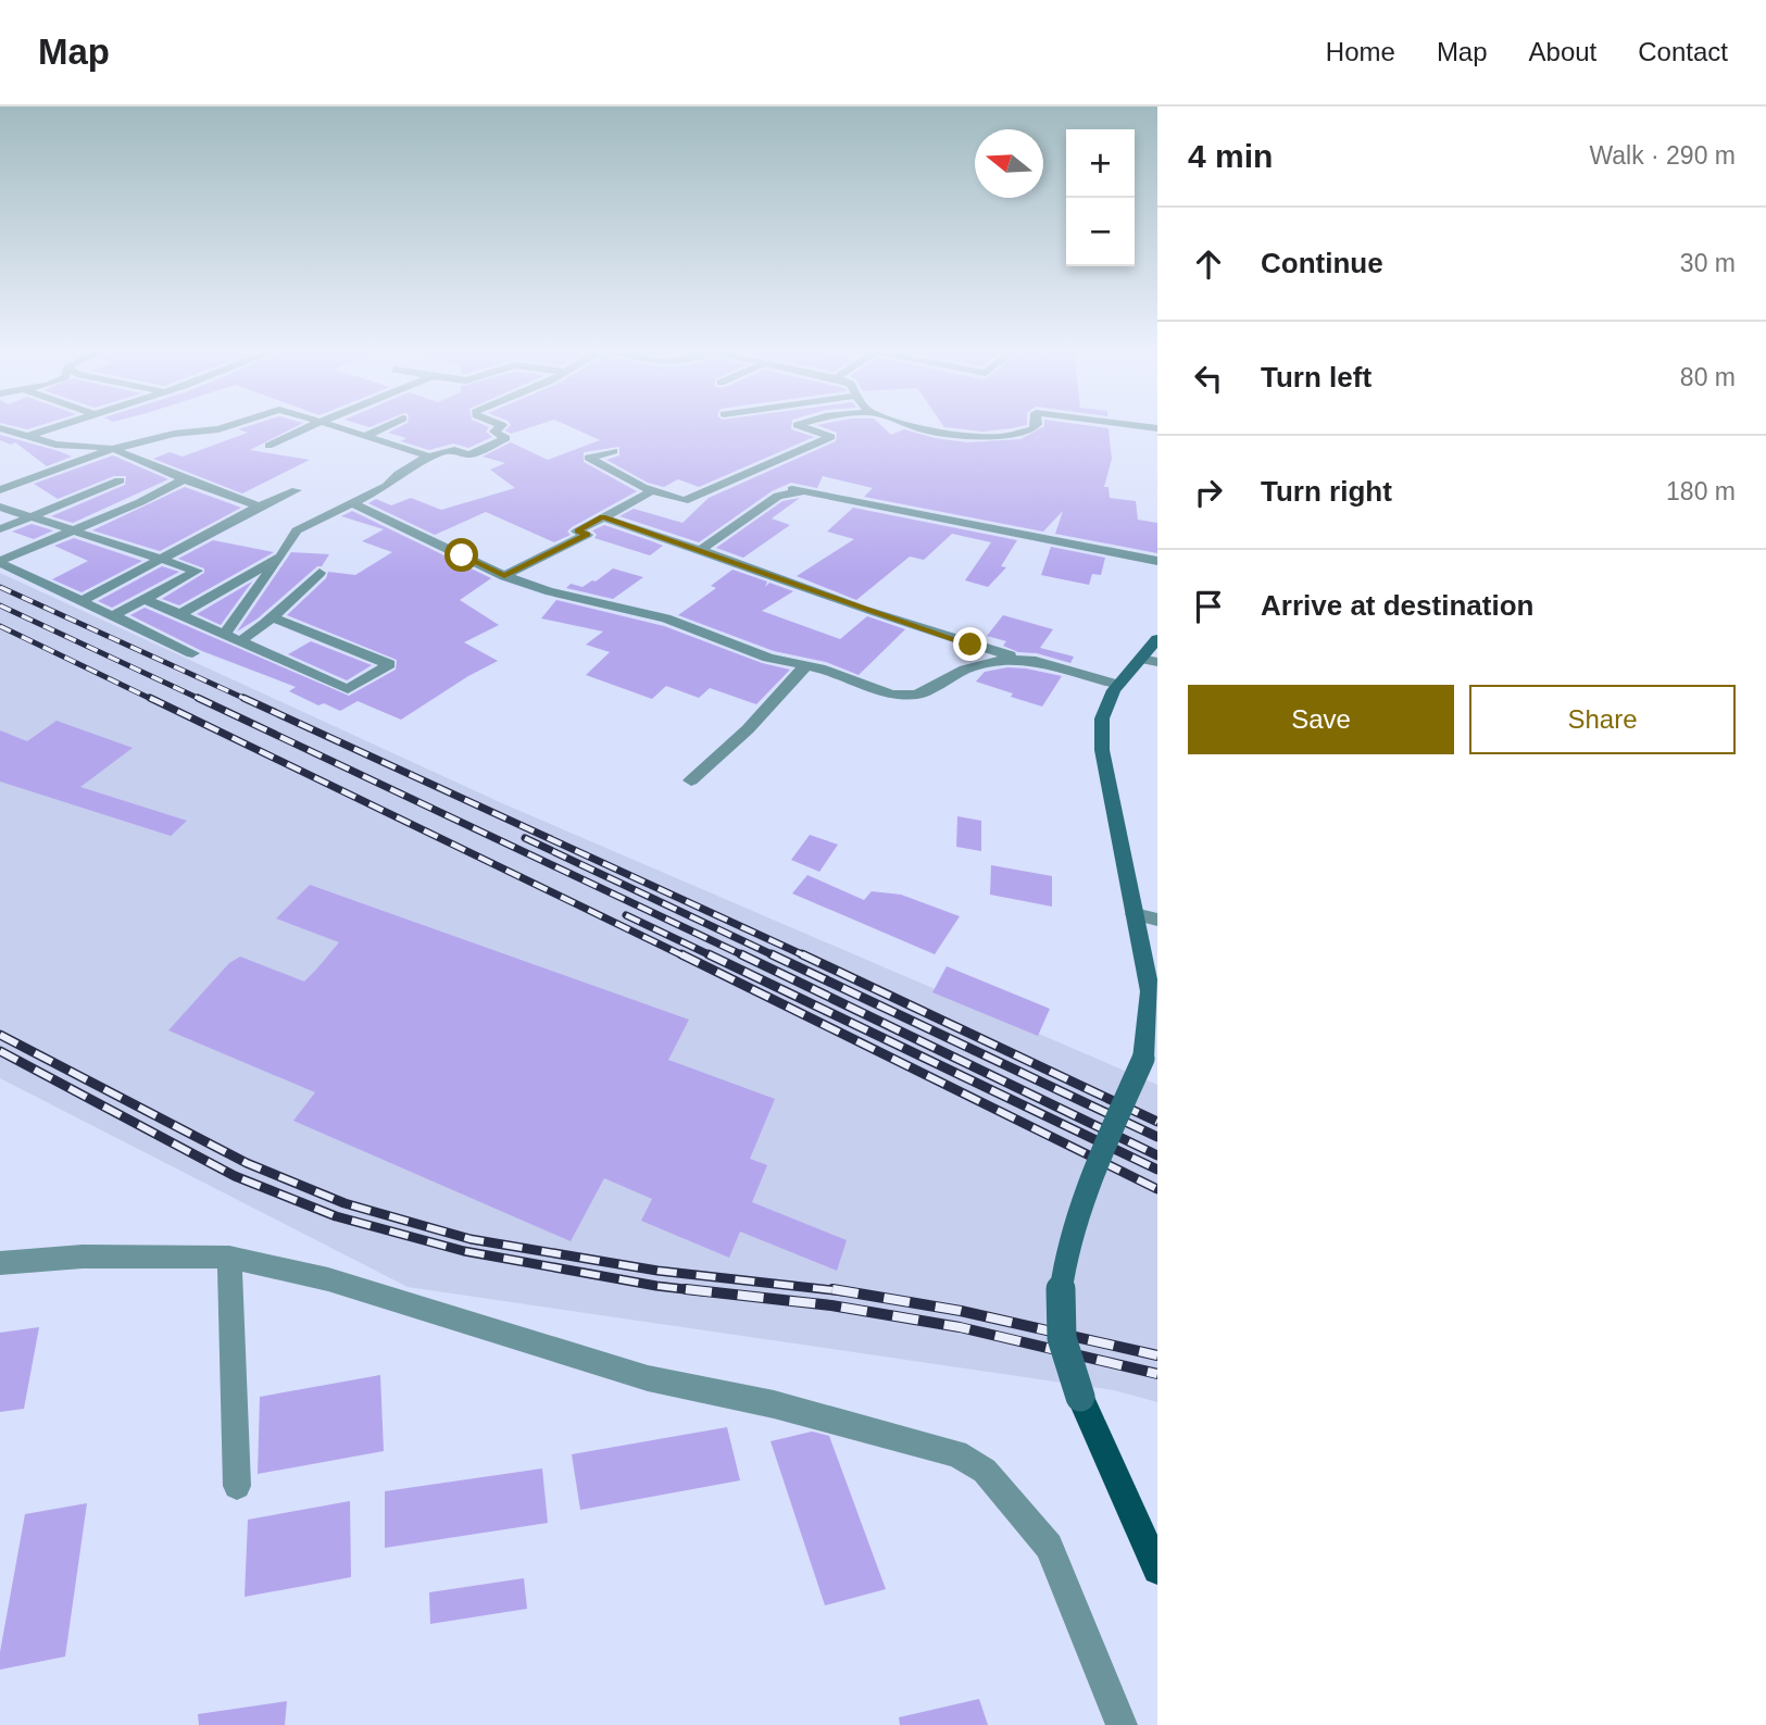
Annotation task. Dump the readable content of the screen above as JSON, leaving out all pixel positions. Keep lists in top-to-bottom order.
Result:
{
  "north": "left",
  "page": {
    "header": "Map",
    "nav": [
      "Home",
      "Map",
      "About",
      "Contact"
    ],
    "heading": ["4 min", "Walk · 290 m"],
    "map_buttons": ["+", "−"],
    "list": [
      ["Continue", "30 m"],
      ["Turn left", "80 m"],
      ["Turn right", "180 m"],
      "Arrive at destination"
    ],
    "buttons": ["Save", "Share"]
  }
}
